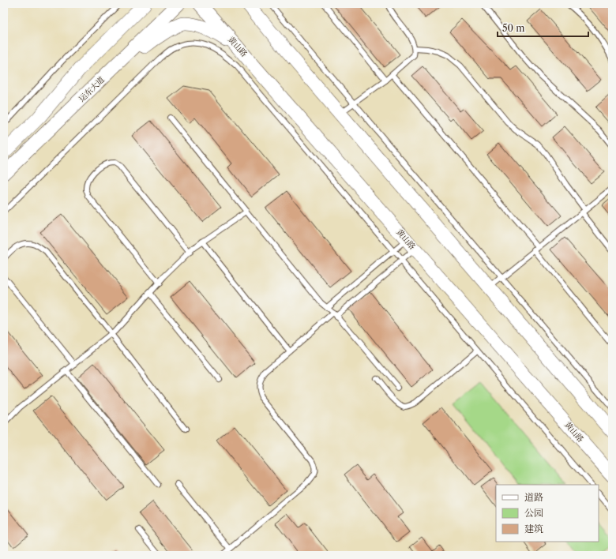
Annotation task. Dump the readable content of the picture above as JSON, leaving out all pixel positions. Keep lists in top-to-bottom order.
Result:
{
  "streets": {
    "main road": ["黄山路", "运东大道"]
  },
  "legend": ["道路", "公园", "建筑"],
  "scale_bar": "50 m"
}
